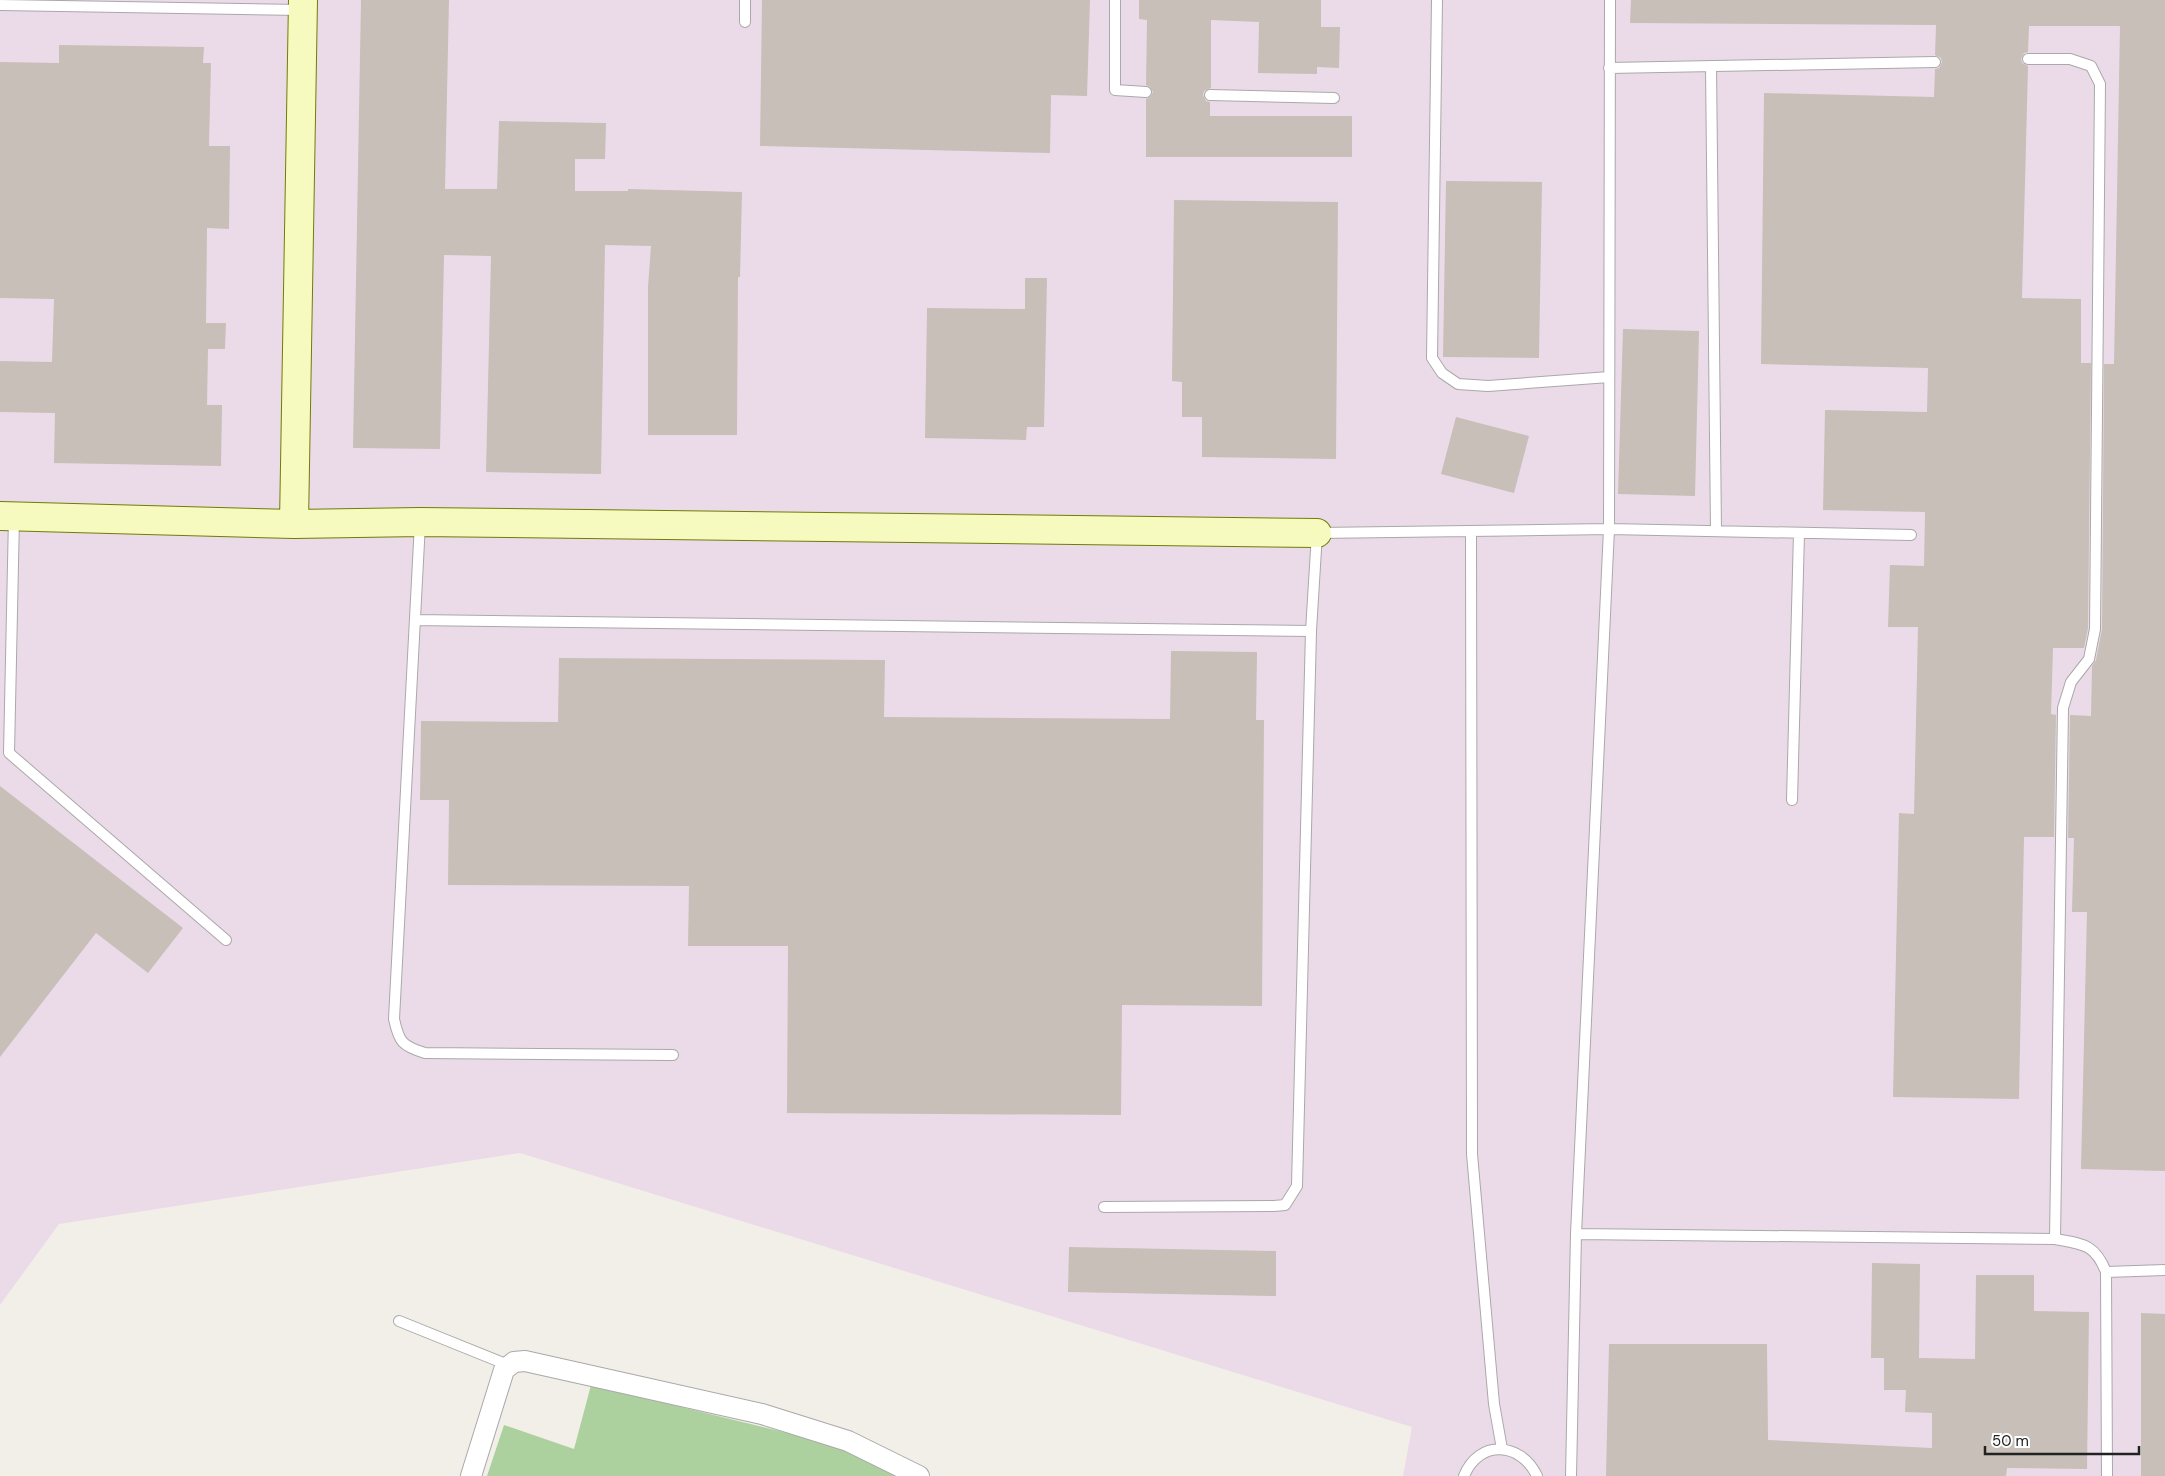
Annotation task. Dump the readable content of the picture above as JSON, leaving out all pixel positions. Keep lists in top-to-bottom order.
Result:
{
  "scale_bar": "50 m"
}
